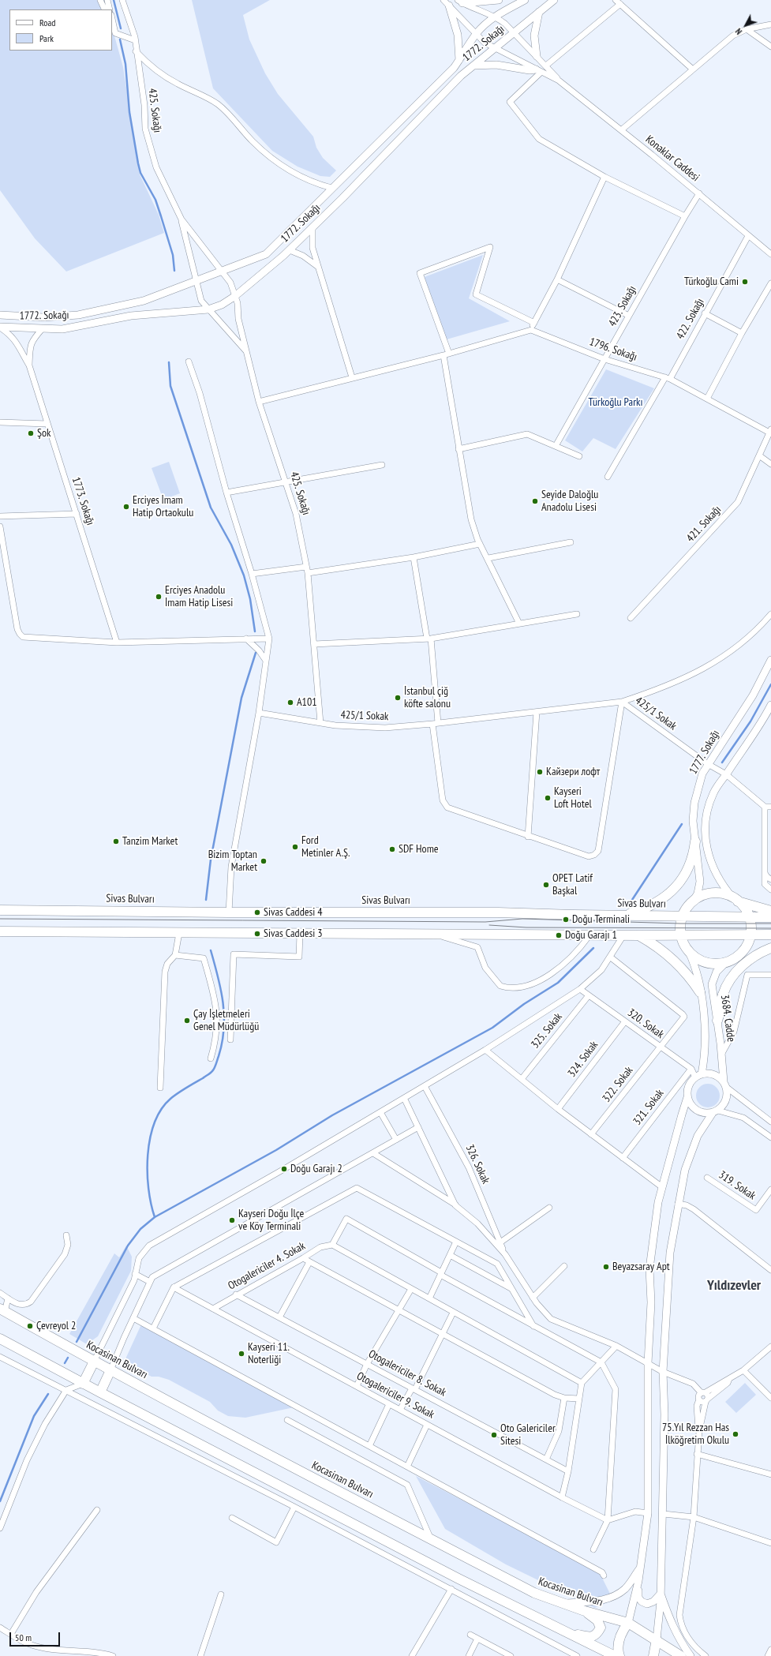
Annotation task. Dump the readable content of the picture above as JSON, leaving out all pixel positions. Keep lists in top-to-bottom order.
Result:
{
  "streets": {
    "highway": ["Sivas Bulvarı", "Kocasinan Bulvarı"],
    "street": [
      "1772. Sokağı",
      "425. Sokağı",
      "Konaklar Caddesi",
      "423. Sokağı",
      "422. Sokağı",
      "1796. Sokağı",
      "1773. Sokağı",
      "421. Sokağı",
      "425/1 Sokak",
      "1777. Sokağı",
      "3684. Cadde",
      "320. Sokak",
      "325. Sokak",
      "324. Sokak",
      "322. Sokak",
      "321. Sokak",
      "326. Sokak",
      "319. Sokak",
      "Otogalericiler 4. Sokak",
      "Otogalericiler 8. Sokak",
      "Otogalericiler 9. Sokak"
    ]
  },
  "crossings": [
    ["1772. Sokağı", "425. Sokağı"],
    ["1772. Sokağı", "Konaklar Caddesi"],
    ["1772. Sokağı", "1773. Sokağı"],
    ["425. Sokağı", "425/1 Sokak"],
    ["Konaklar Caddesi", "423. Sokağı"],
    ["Konaklar Caddesi", "422. Sokağı"],
    ["423. Sokağı", "1796. Sokağı"],
    ["422. Sokağı", "1796. Sokağı"],
    ["1796. Sokağı", "421. Sokağı"],
    ["425/1 Sokak", "1777. Sokağı"],
    ["3684. Cadde", "320. Sokak"],
    ["320. Sokak", "325. Sokak"],
    ["320. Sokak", "324. Sokak"],
    ["320. Sokak", "322. Sokak"],
    ["320. Sokak", "321. Sokak"],
    ["Otogalericiler 4. Sokak", "Otogalericiler 8. Sokak"],
    ["Otogalericiler 4. Sokak", "Otogalericiler 9. Sokak"]
  ],
  "districts": ["Yıldızevler"],
  "parks": ["Türkoğlu Parkı"],
  "places": [
    "Türkoğlu Cami",
    "Şok",
    "Seyide Daloğlu Anadolu Lisesi",
    "Erciyes İmam Hatip Ortaokulu",
    "Erciyes Anadolu İmam Hatip Lisesi",
    "İstanbul çiğ köfte salonu",
    "A101",
    "Кайзери лофт",
    "Kayseri Loft Hotel",
    "Tanzim Market",
    "Ford Metinler A.Ş.",
    "SDF Home",
    "Bizim Toptan Market",
    "OPET Latif Başkal",
    "Sivas Caddesi 4",
    "Doğu Terminali",
    "Sivas Caddesi 3",
    "Doğu Garajı 1",
    "Çay İşletmeleri Genel Müdürlüğü",
    "Doğu Garajı 2",
    "Kayseri Doğu İlçe ve Köy Terminali",
    "Beyazsaray Apt",
    "Çevreyol 2",
    "Kayseri 11. Noterliği",
    "75.Yıl Rezzan Has İlköğretim Okulu",
    "Oto Galericiler Sitesi"
  ],
  "legend": ["Road", "Park"],
  "scale_bar": "50 m",
  "north": "bottom left"
}
